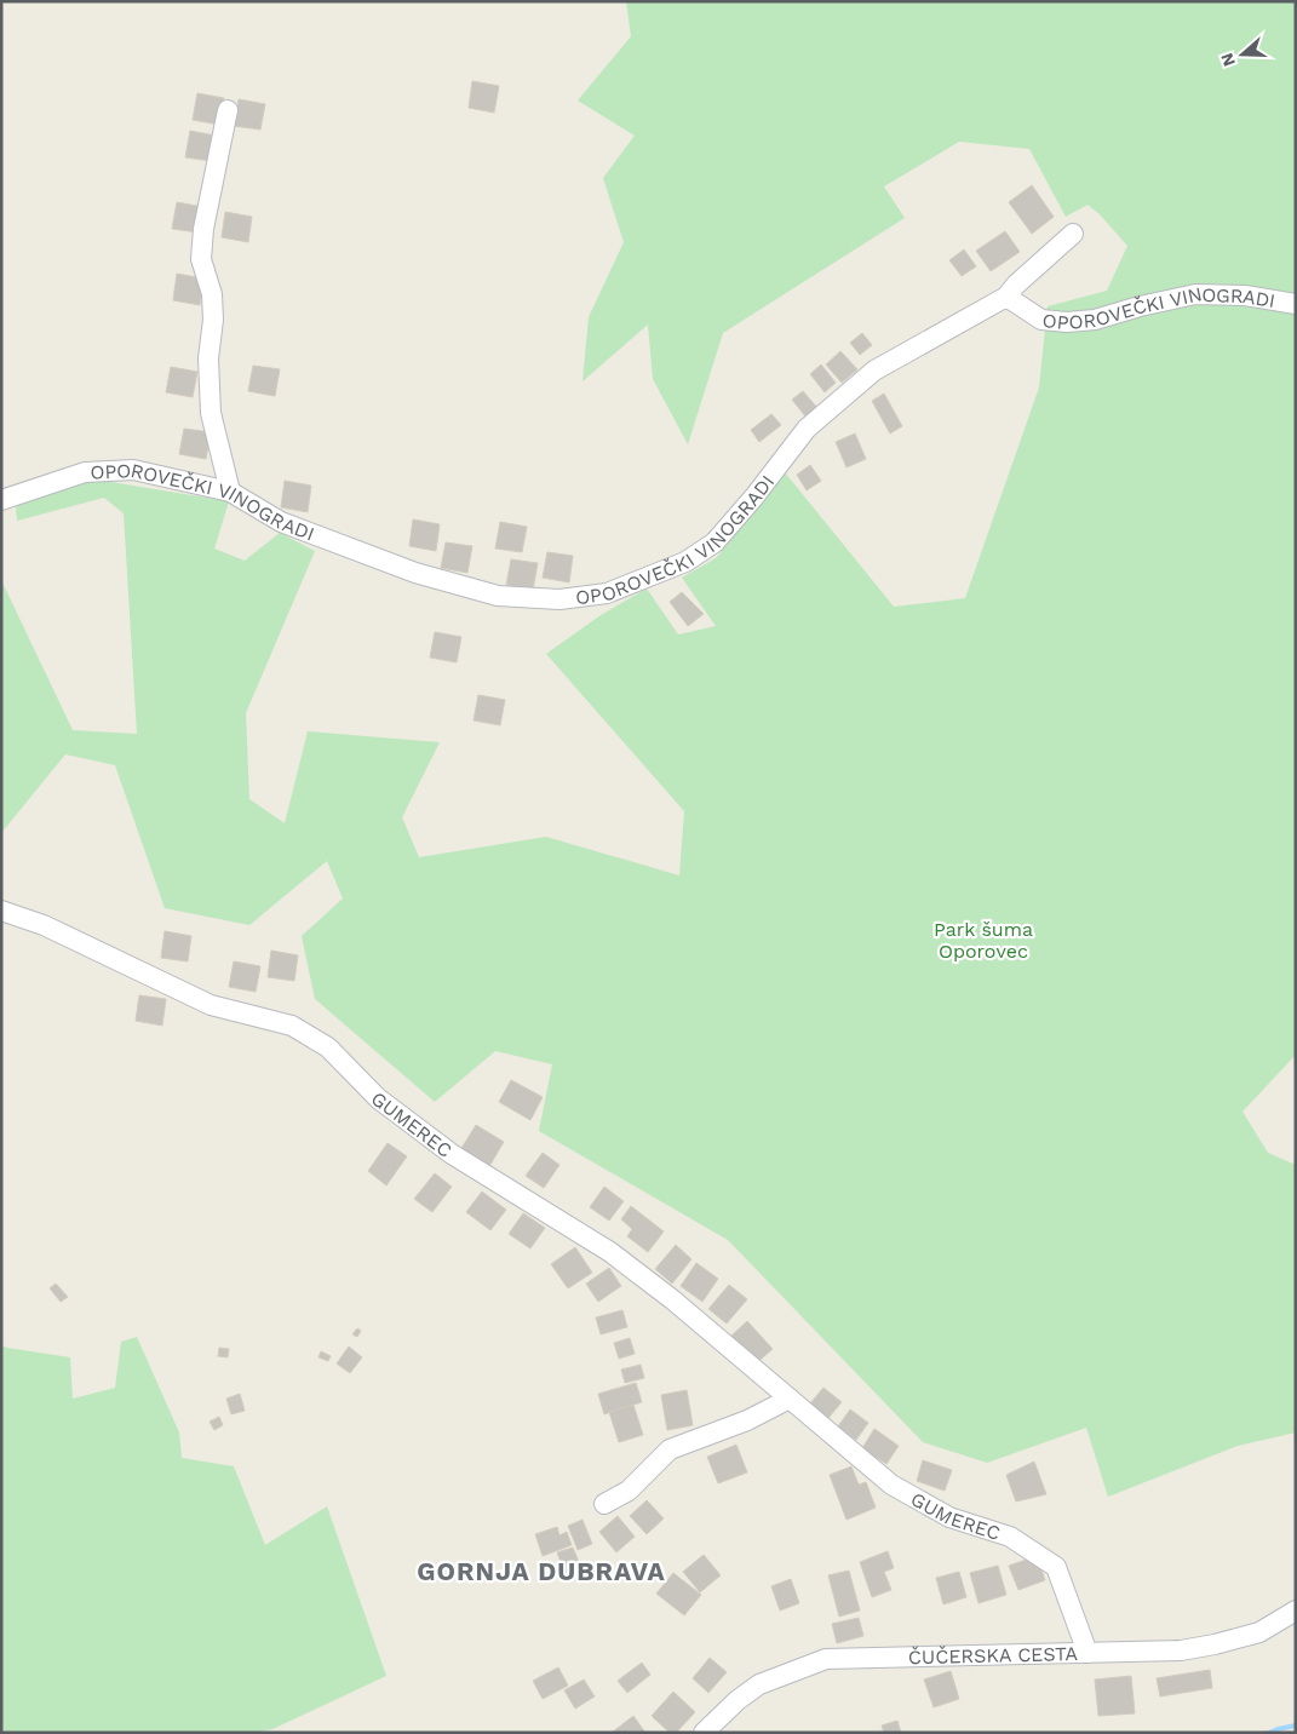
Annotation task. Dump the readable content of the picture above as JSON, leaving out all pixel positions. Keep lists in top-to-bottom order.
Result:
{
  "streets": {
    "street": ["OPOROVEČKI VINOGRADI", "GUMEREC", "ČUČERSKA CESTA"]
  },
  "crossings": [
    ["GUMEREC", "ČUČERSKA CESTA"]
  ],
  "districts": ["GORNJA DUBRAVA"],
  "parks": ["Park šuma Oporovec"],
  "north": "left"
}
